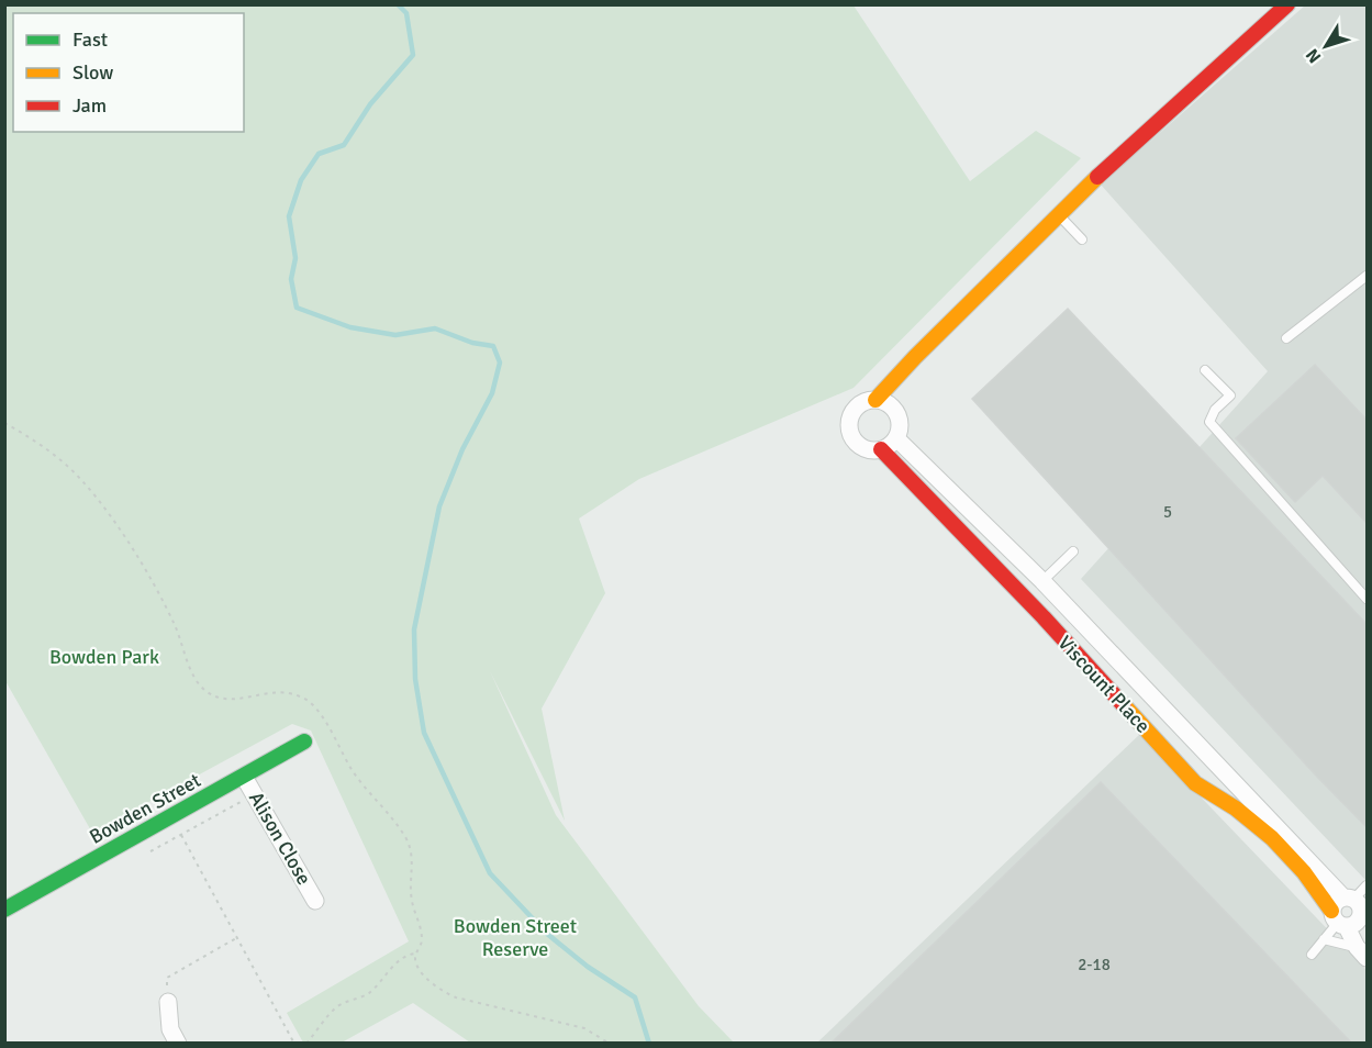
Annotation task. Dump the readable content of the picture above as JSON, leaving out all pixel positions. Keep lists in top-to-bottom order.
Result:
{
  "streets": {
    "street": ["Viscount Place", "Bowden Street", "Alison Close"]
  },
  "crossings": [
    ["Bowden Street", "Alison Close"]
  ],
  "parks": ["Bowden Park", "Bowden Street Reserve"],
  "house_numbers": ["5", "2-18"],
  "legend": ["Fast", "Slow", "Jam"],
  "north": "bottom left"
}
